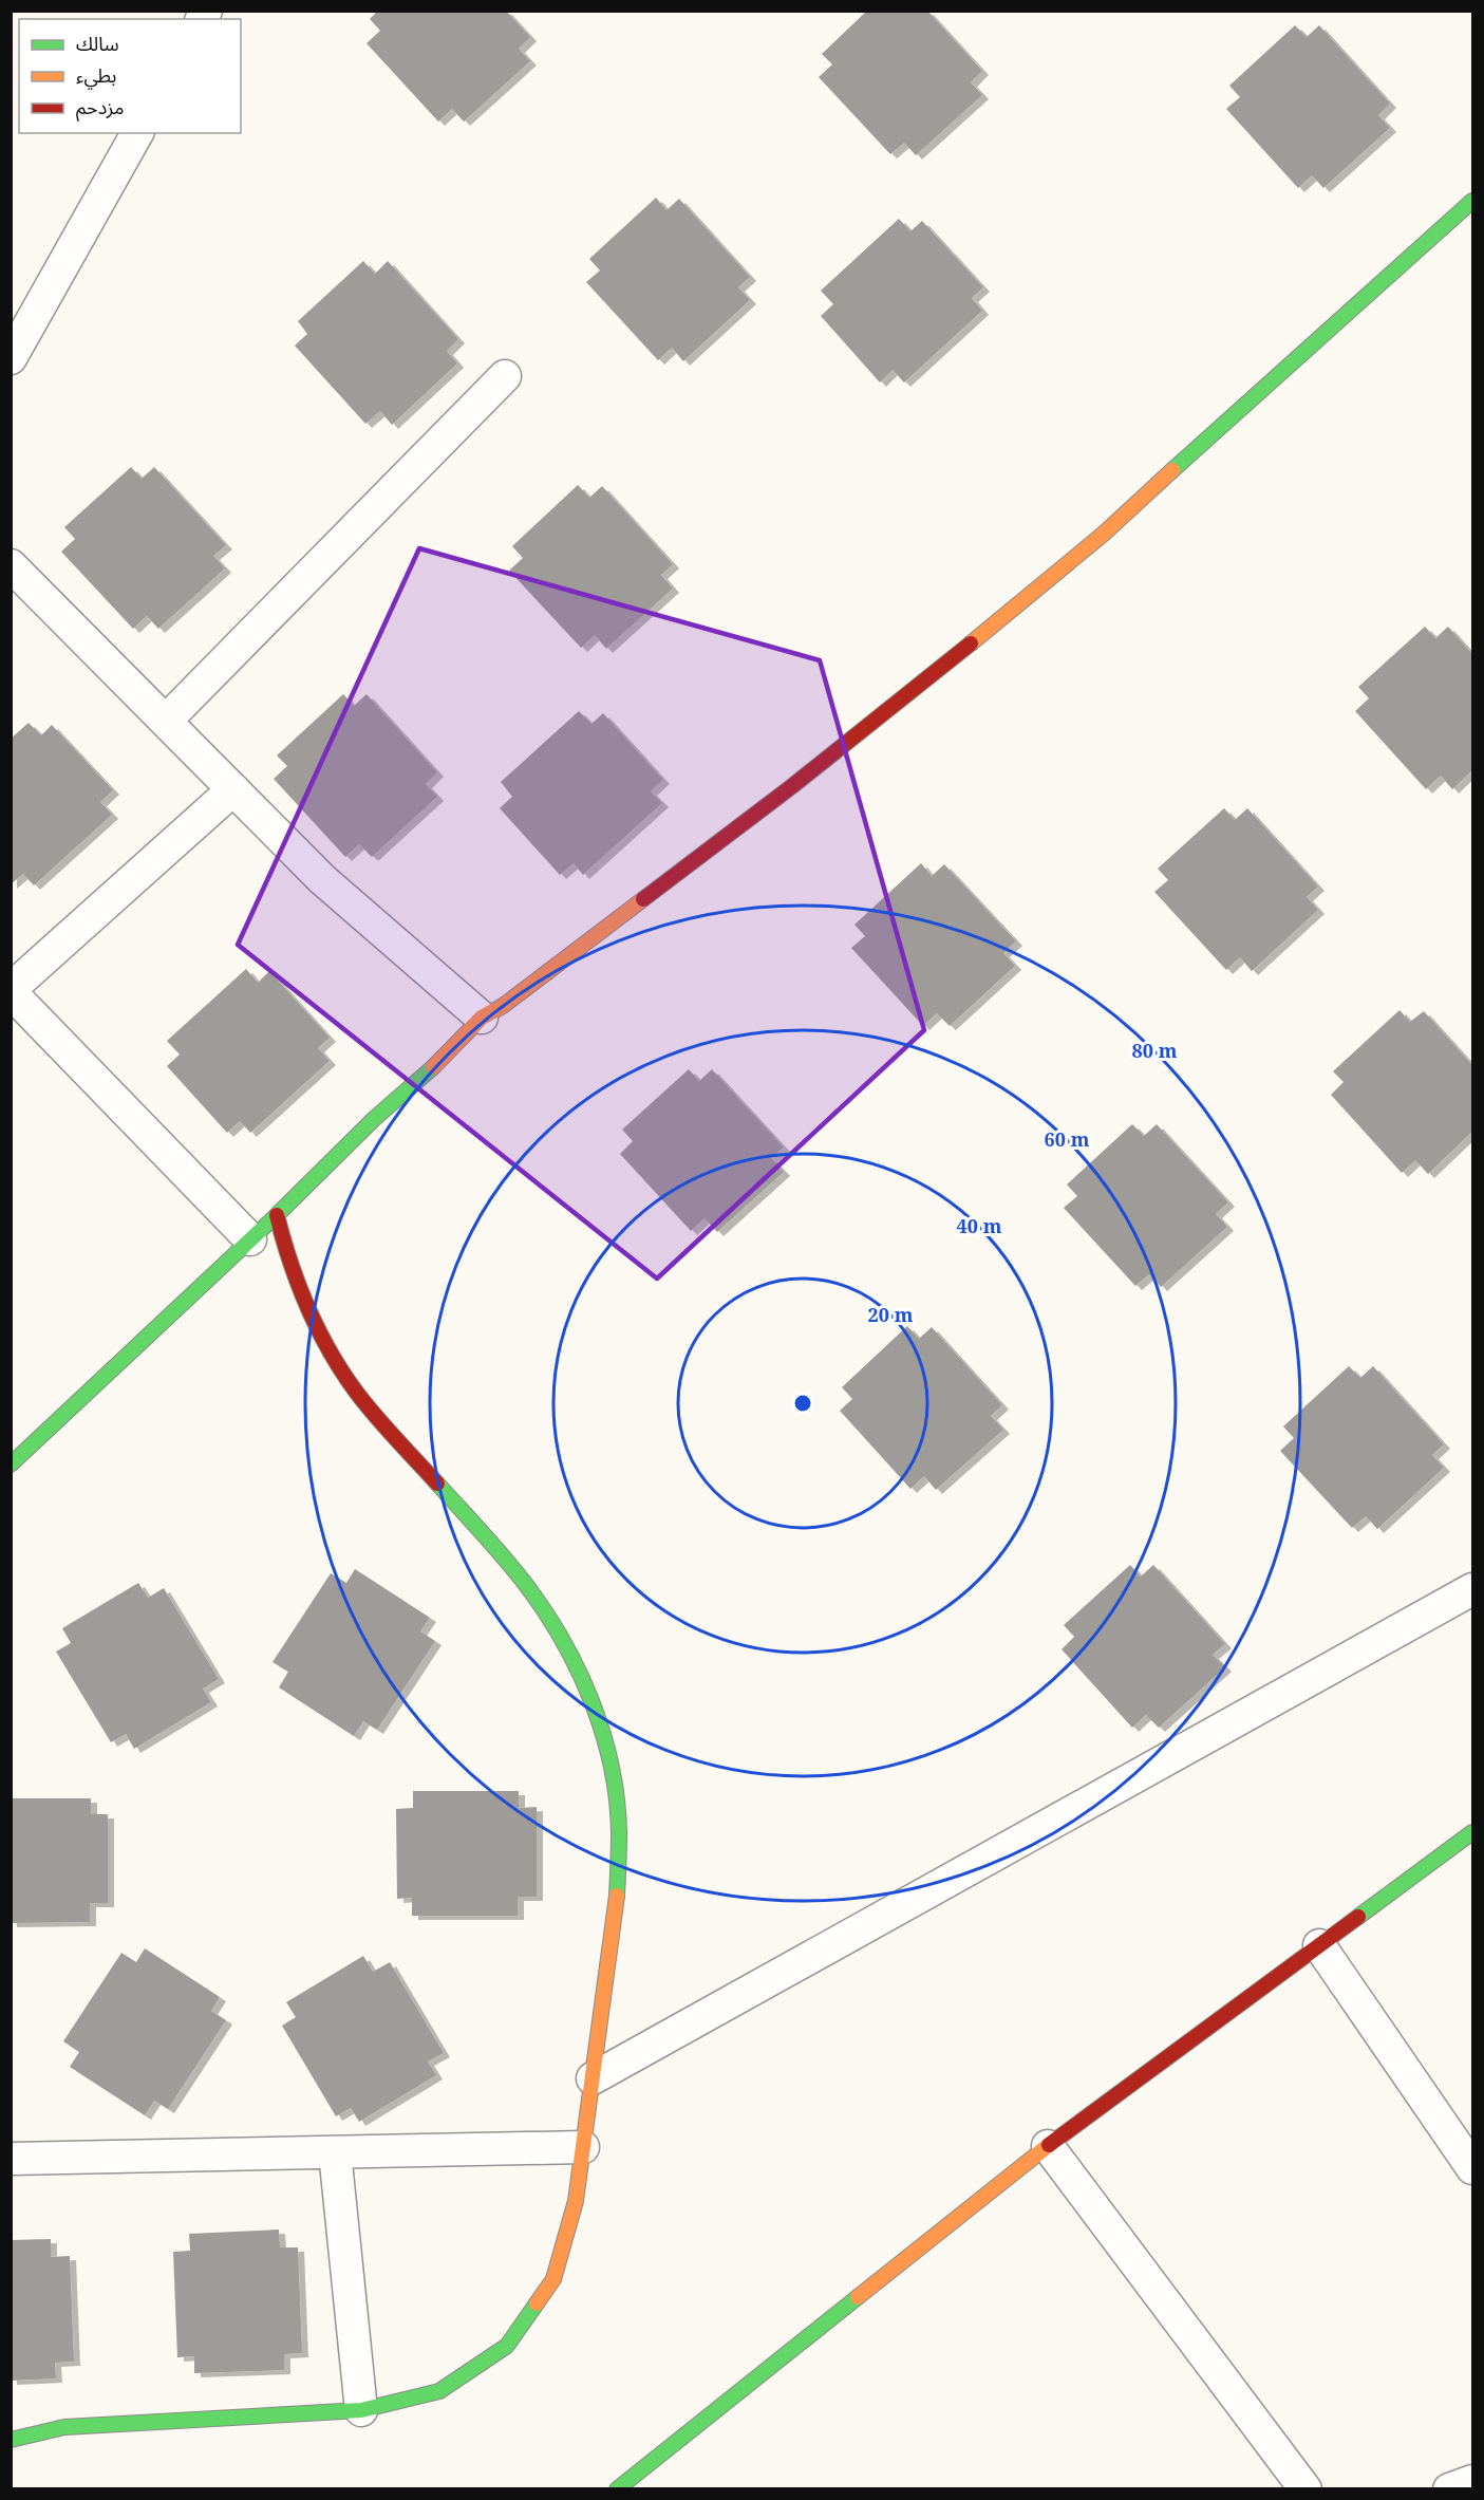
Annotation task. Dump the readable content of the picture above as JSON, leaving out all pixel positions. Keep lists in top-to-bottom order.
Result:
{
  "legend": ["سالك", "بطيء", "مزدحم"],
  "rings": [
    "80 m",
    "60 m",
    "40 m",
    "20 m"
  ]
}
